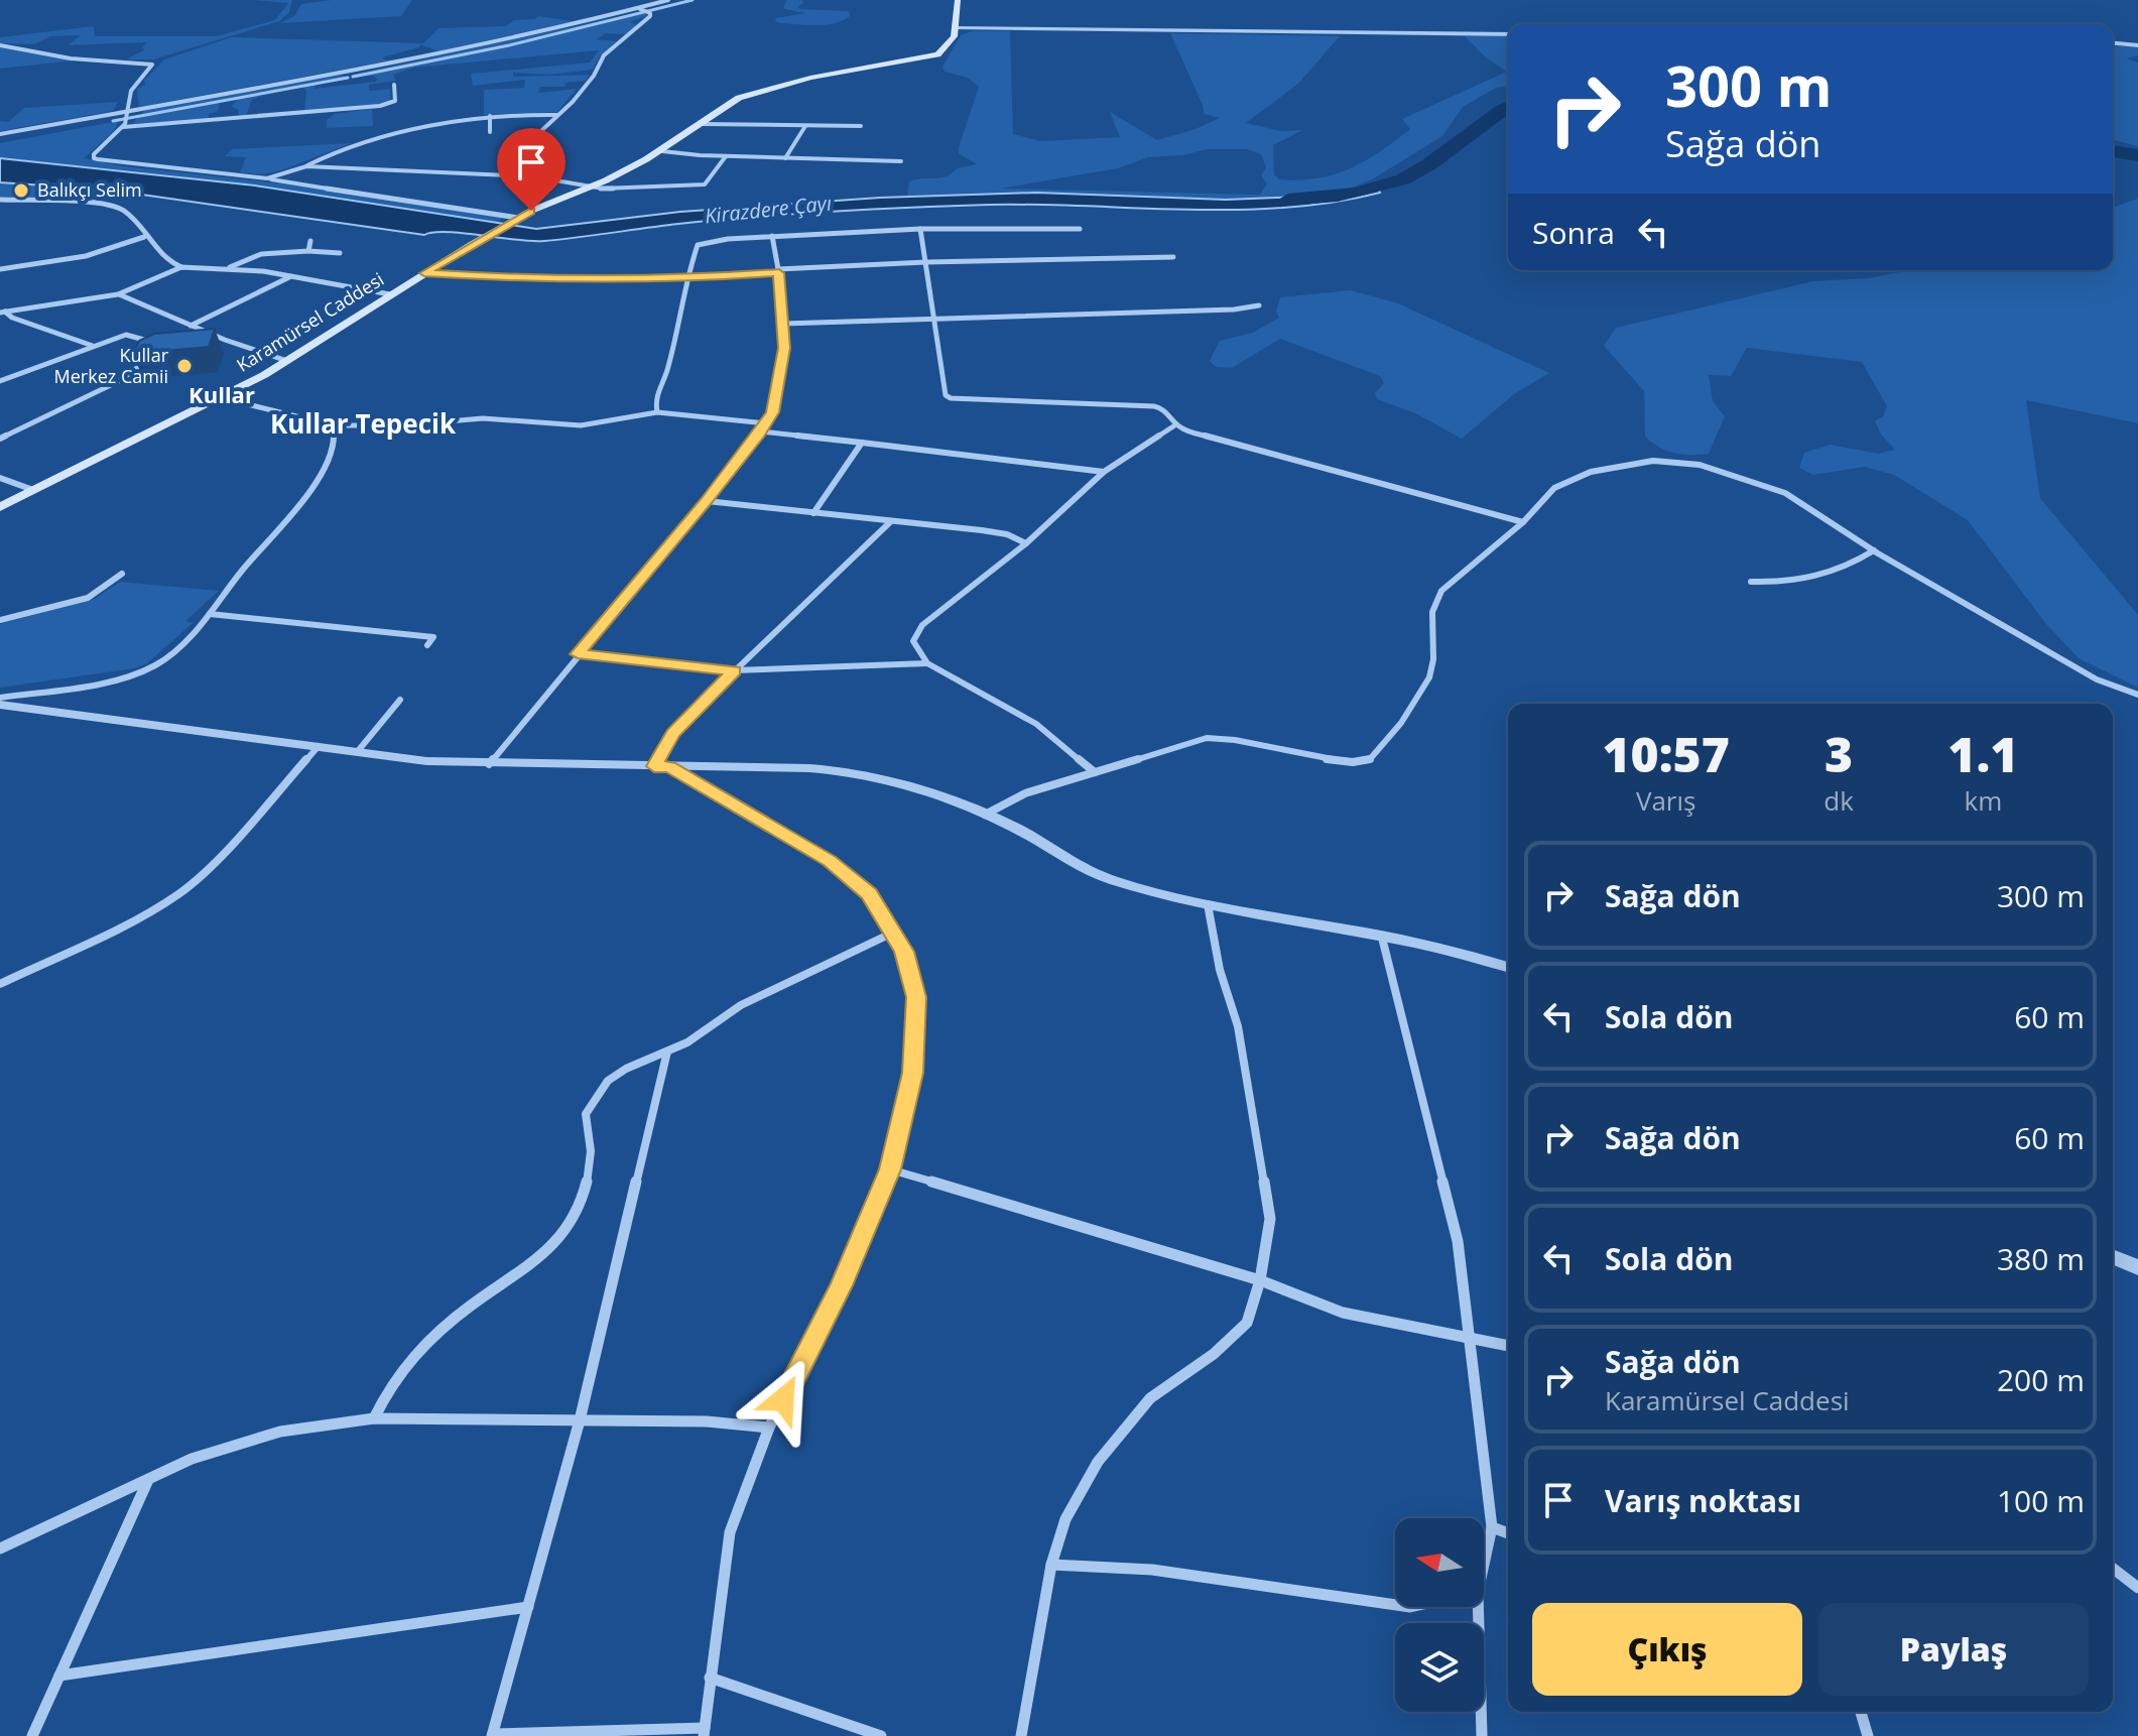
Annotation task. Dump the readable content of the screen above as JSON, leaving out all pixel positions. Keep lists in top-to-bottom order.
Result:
{
  "streets": {
    "main road": ["Karamürsel Caddesi"]
  },
  "districts": ["Kullar", "Kullar Tepecik"],
  "water": ["Kirazdere Çayı"],
  "places": ["Balıkçı Selim", "Kullar Merkez Camii"],
  "north": "left",
  "page": {
    "turn": ["300 m", "Sağa dön"],
    "then": "Sonra",
    "eta": [
      "10:57",
      "Varış",
      "3",
      "dk",
      "1.1",
      "km"
    ],
    "list": [
      {
        "name": "Sağa dön",
        "value": "300 m"
      },
      {
        "name": "Sola dön",
        "value": "60 m"
      },
      {
        "name": "Sağa dön",
        "value": "60 m"
      },
      {
        "name": "Sola dön",
        "value": "380 m"
      },
      {
        "name": "Sağa dön",
        "note": "Karamürsel Caddesi",
        "value": "200 m"
      },
      {
        "name": "Varış noktası",
        "value": "100 m"
      }
    ],
    "buttons": ["Çıkış", "Paylaş"]
  }
}
